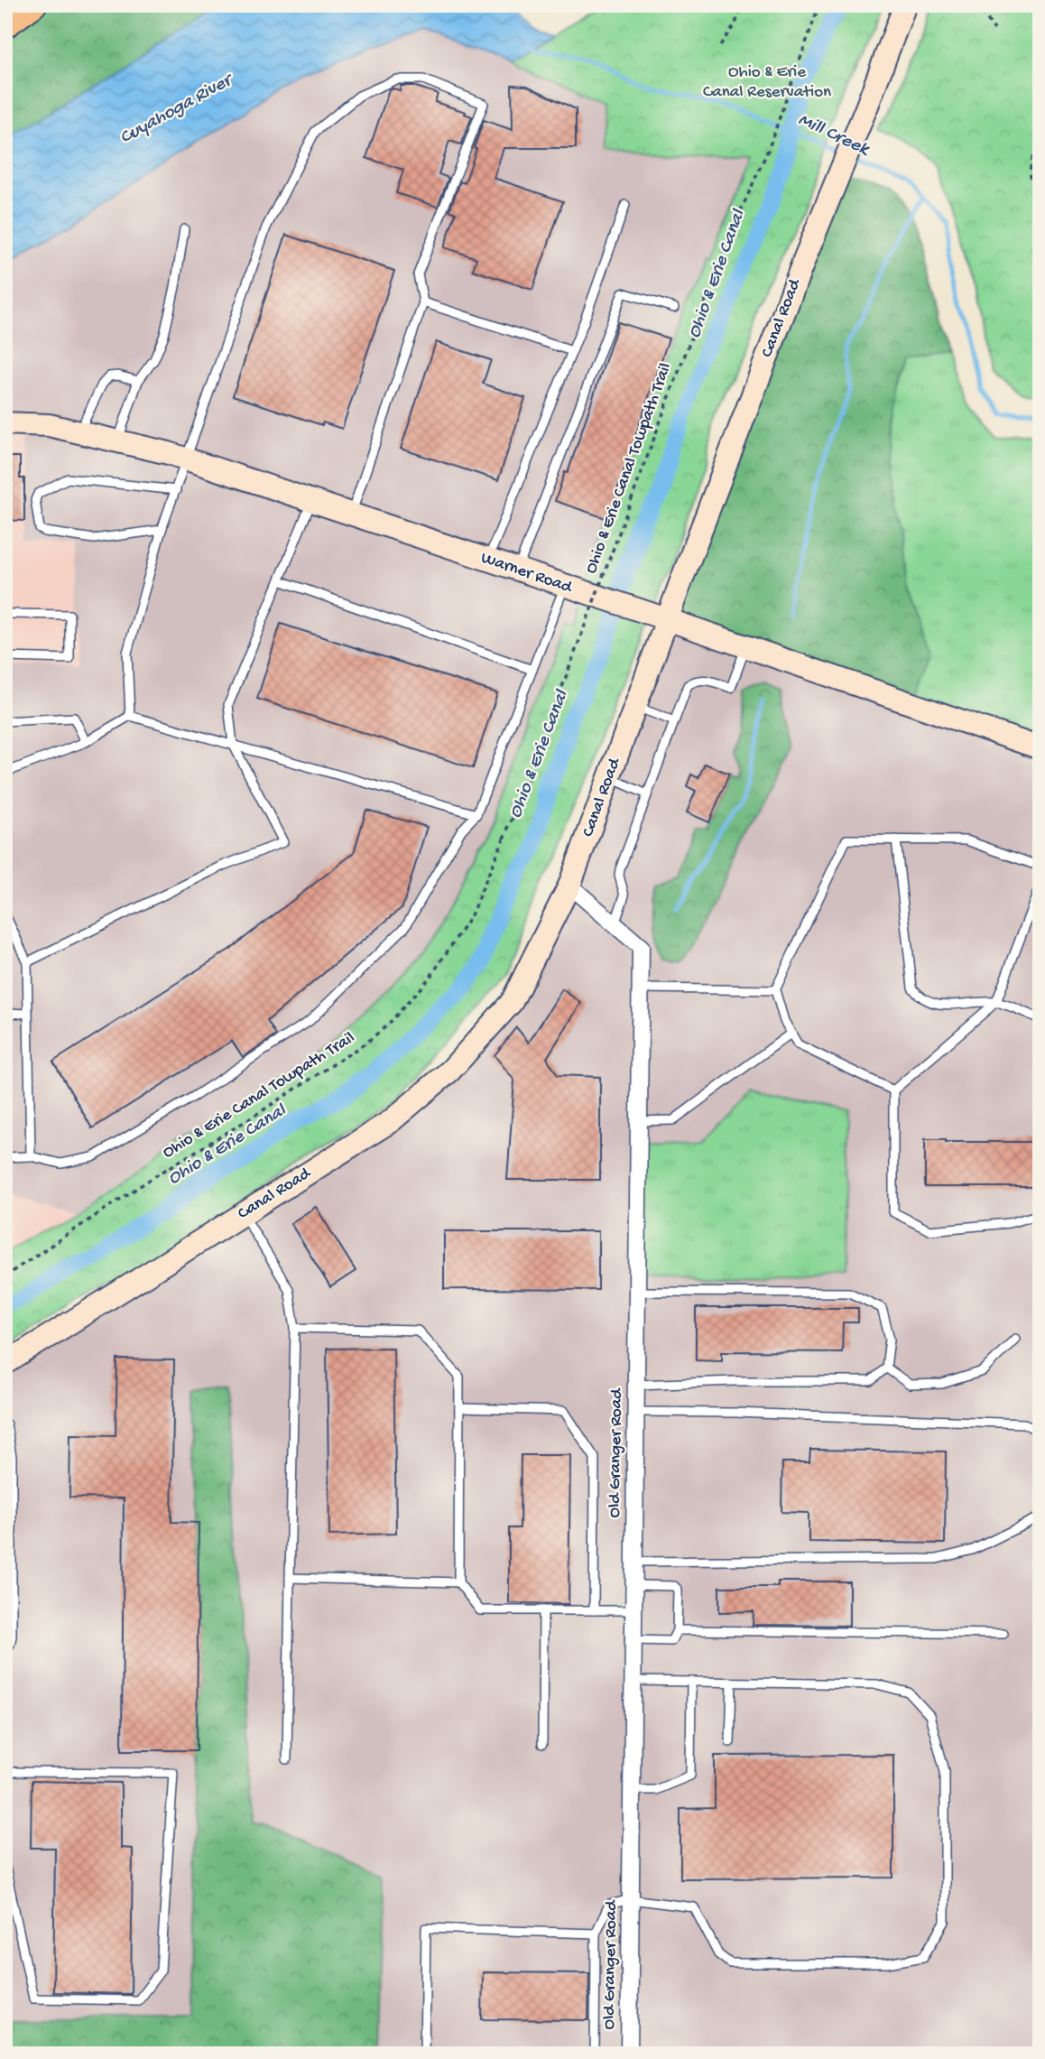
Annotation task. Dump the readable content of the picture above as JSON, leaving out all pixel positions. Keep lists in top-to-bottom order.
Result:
{
  "streets": {
    "street": ["Canal Road", "Warner Road", "Old Granger Road"],
    "path": ["Ohio & Erie Canal Towpath Trail"]
  },
  "crossings": [
    ["Canal Road", "Warner Road"],
    ["Canal Road", "Old Granger Road"]
  ],
  "water": ["Cuyahoga River", "Mill Creek", "Ohio & Erie Canal"],
  "parks": ["Ohio & Erie Canal Reservation"]
}
